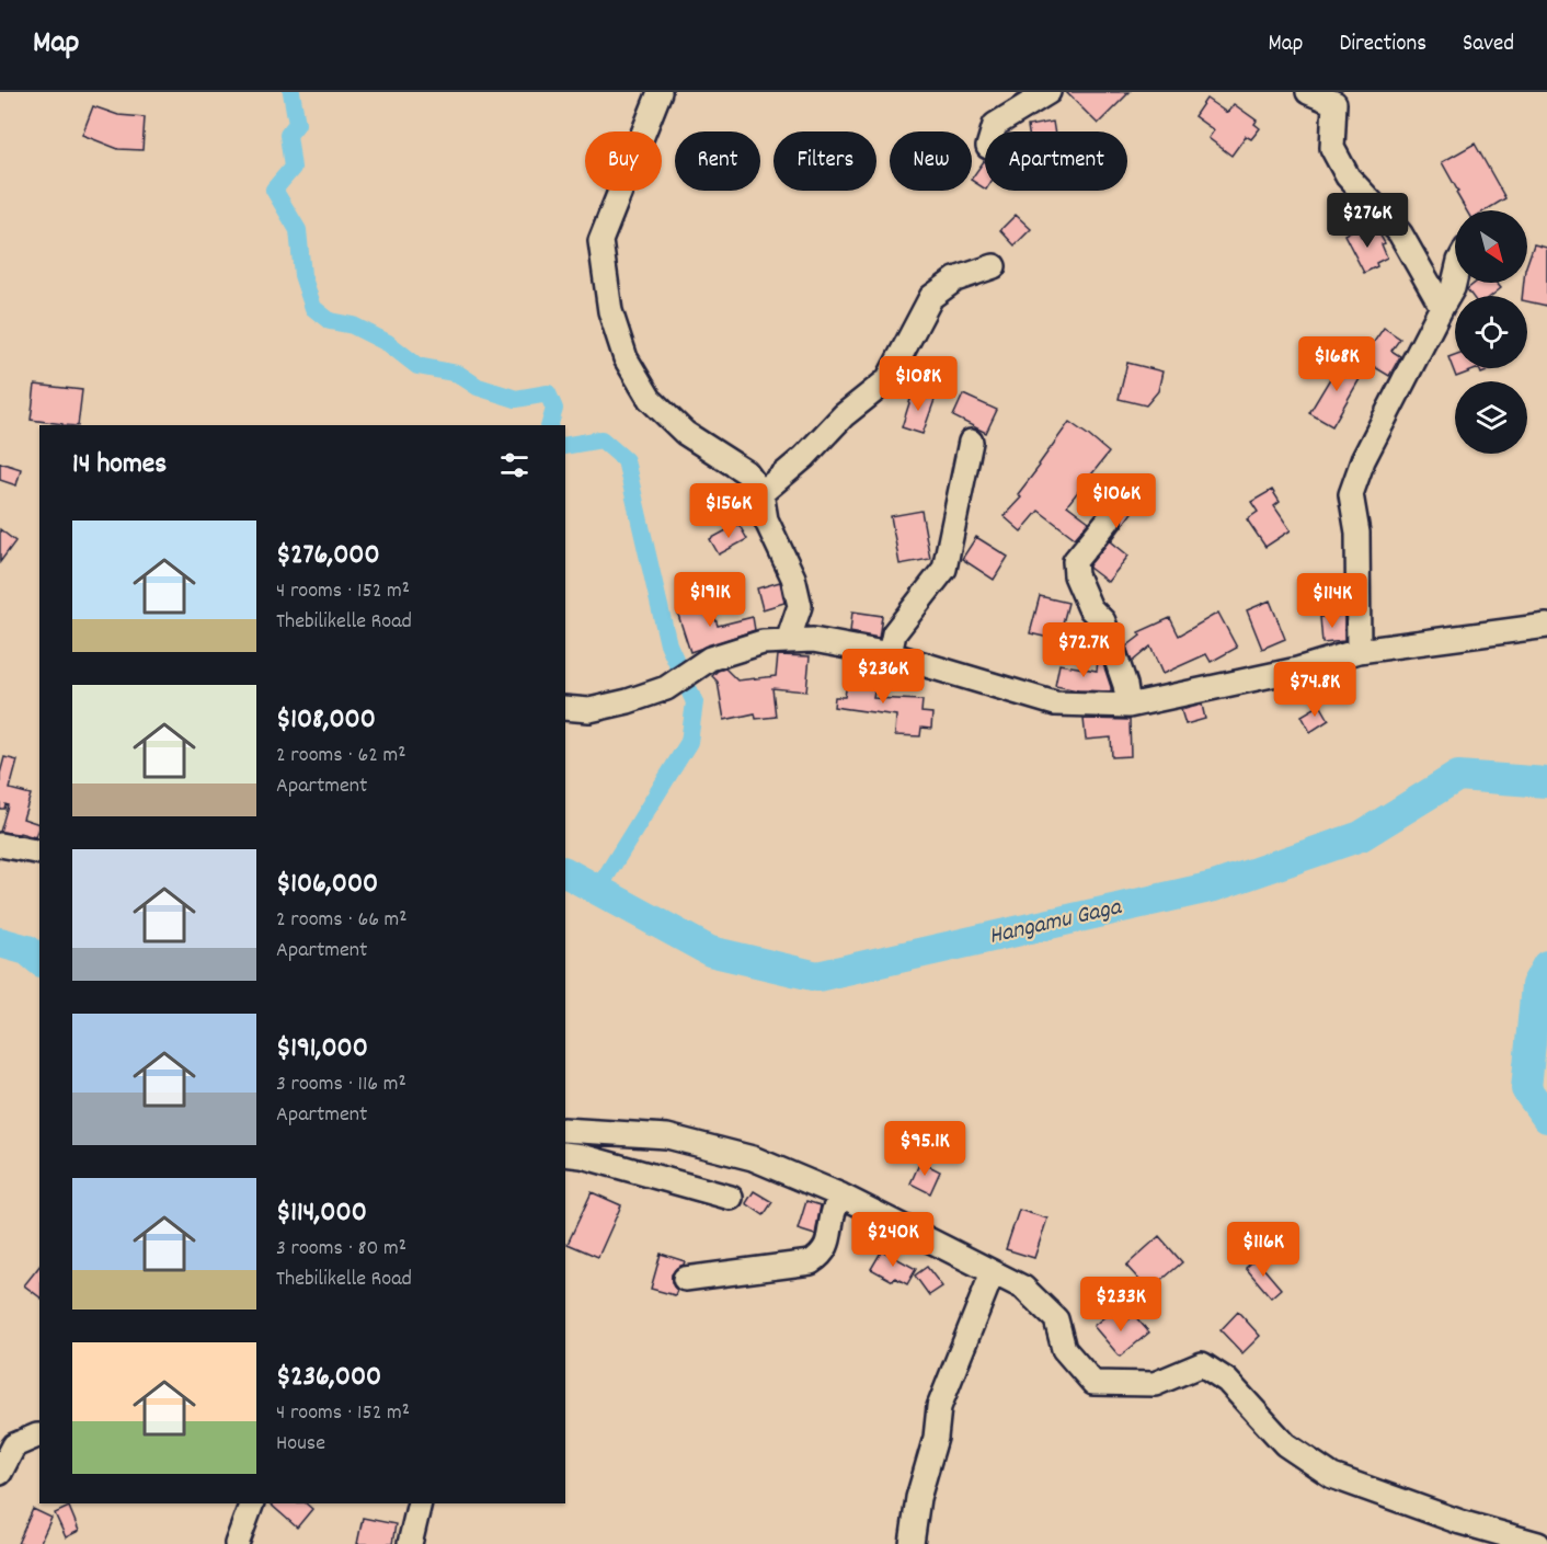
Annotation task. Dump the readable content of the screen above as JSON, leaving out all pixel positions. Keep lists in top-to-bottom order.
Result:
{
  "water": ["Hangamu Gaga"],
  "north": "bottom right",
  "page": {
    "header": "Map",
    "nav": ["Map", "Directions", "Saved"],
    "chip": [
      "Buy",
      "Rent",
      "Filters",
      "New",
      "Apartment"
    ],
    "price": [
      "$276K",
      "$168K",
      "$108K",
      "$106K",
      "$156K",
      "$191K",
      "$114K",
      "$72.7K",
      "$236K",
      "$74.8K",
      "$95.1K",
      "$240K",
      "$116K",
      "$233K"
    ],
    "heading": "14 homes",
    "list": [
      {
        "name": "$276,000",
        "note": "4 rooms · 152 m² · Thebilikelle Road"
      },
      {
        "name": "$108,000",
        "note": "2 rooms · 62 m² · Apartment"
      },
      {
        "name": "$106,000",
        "note": "2 rooms · 66 m² · Apartment"
      },
      {
        "name": "$191,000",
        "note": "3 rooms · 116 m² · Apartment"
      },
      {
        "name": "$114,000",
        "note": "3 rooms · 80 m² · Thebilikelle Road"
      },
      {
        "name": "$236,000",
        "note": "4 rooms · 152 m² · House"
      }
    ]
  }
}
